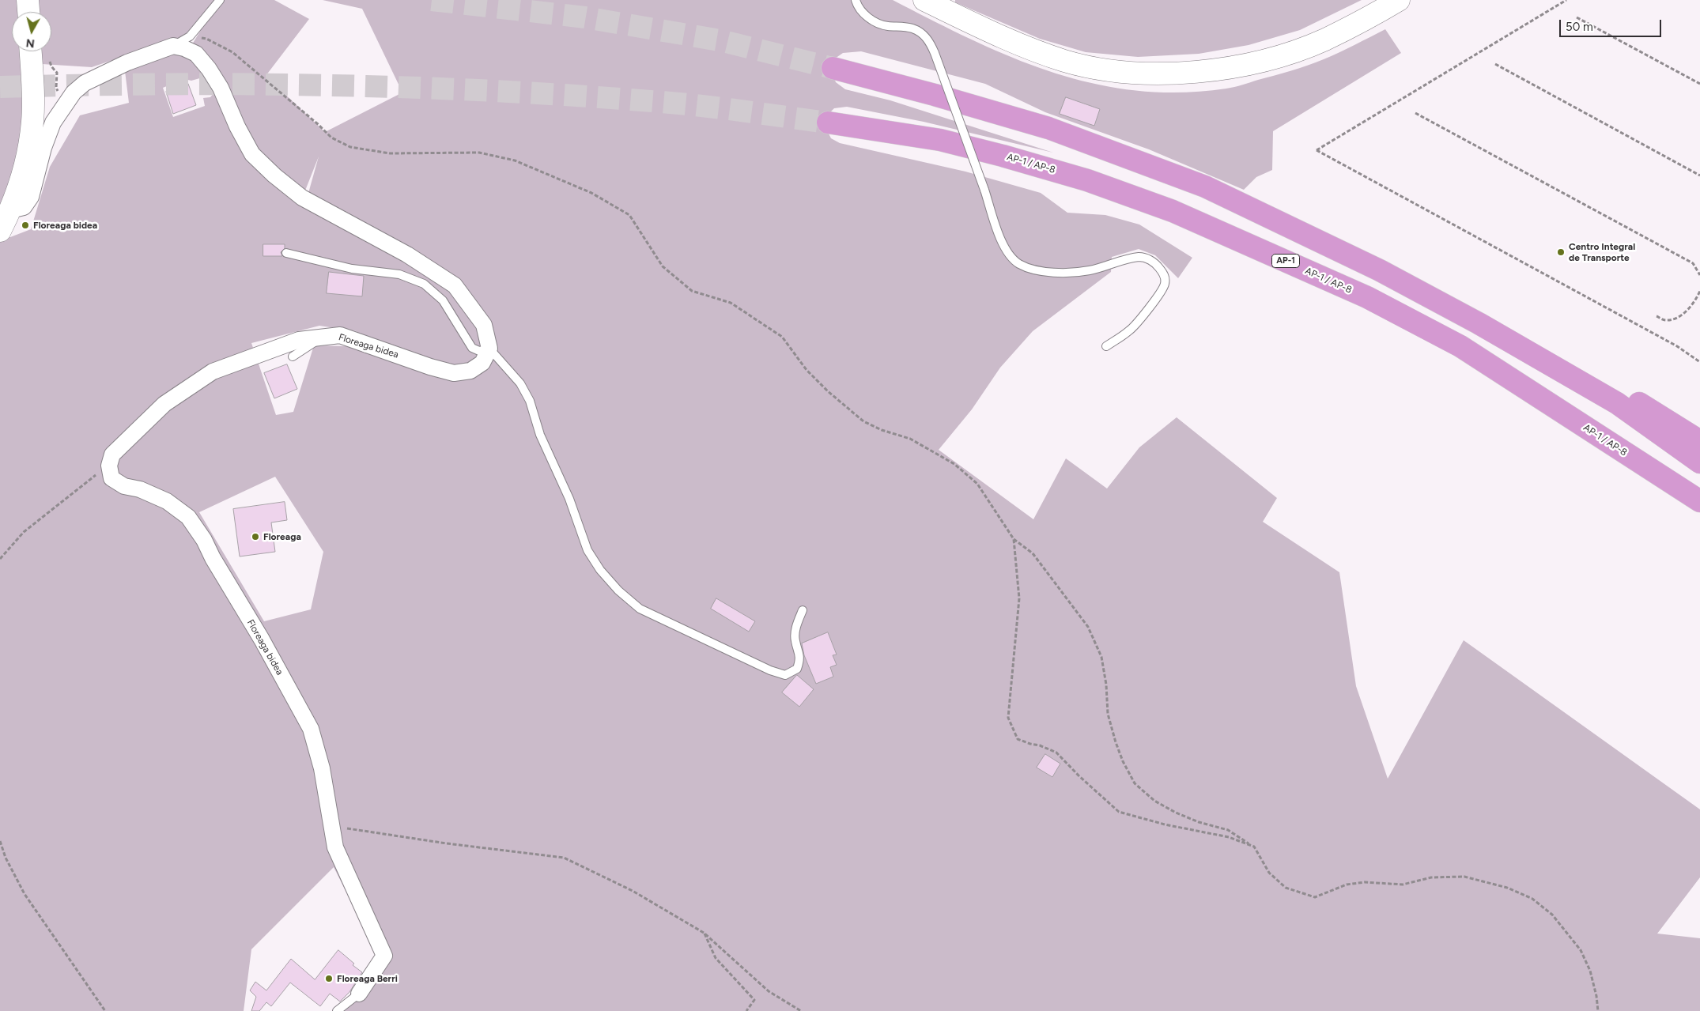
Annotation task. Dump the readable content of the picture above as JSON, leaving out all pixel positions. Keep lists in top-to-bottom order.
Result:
{
  "streets": {
    "highway": ["AP-1 / AP-8", "AP-1"],
    "street": ["Floreaga bidea"]
  },
  "places": [
    "Floreaga bidea",
    "Centro Integral de Transporte",
    "Floreaga",
    "Floreaga Berri"
  ],
  "scale_bar": "50 m",
  "north": "bottom"
}
